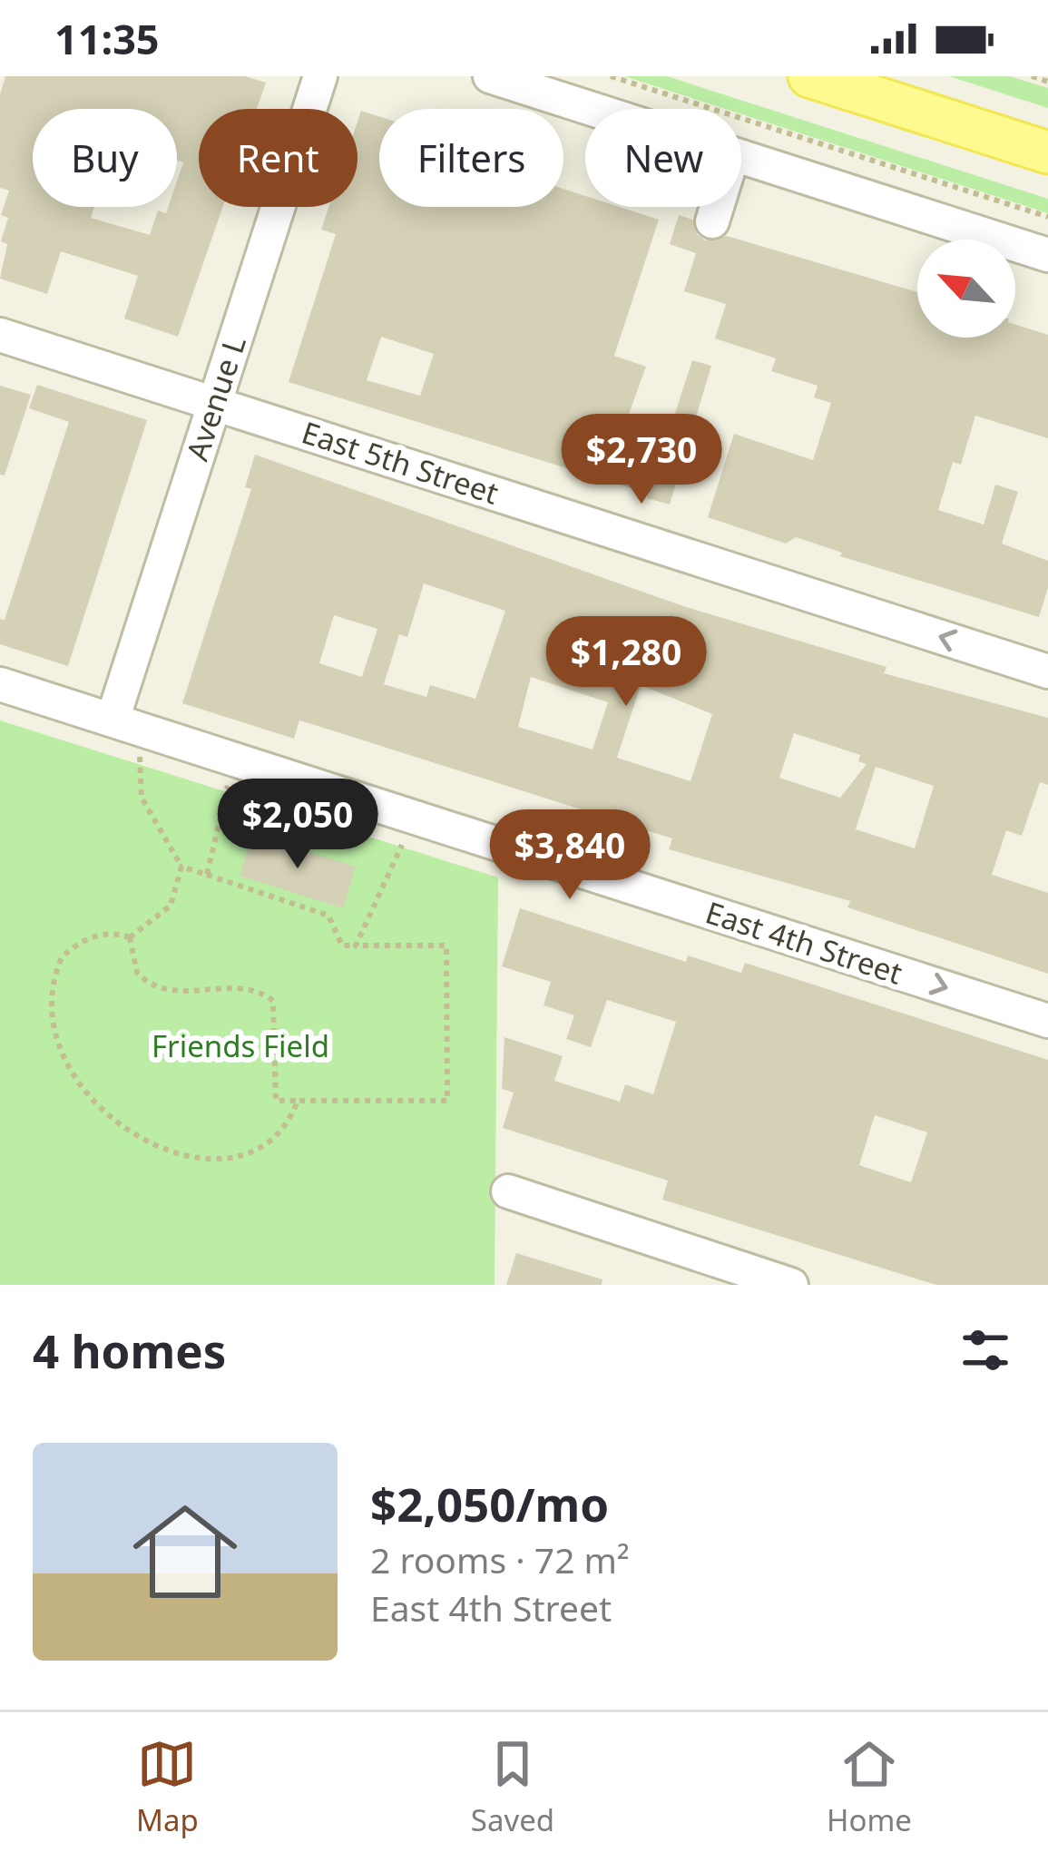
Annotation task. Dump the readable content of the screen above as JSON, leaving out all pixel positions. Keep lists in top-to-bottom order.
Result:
{
  "streets": {
    "street": ["Avenue L", "East 5th Street", "East 4th Street"]
  },
  "crossings": [
    ["Avenue L", "East 5th Street"],
    ["Avenue L", "East 4th Street"]
  ],
  "one_way": ["East 5th Street", "East 4th Street"],
  "parks": ["Friends Field"],
  "north": "top left",
  "page": {
    "status": "11:35",
    "chip": [
      "Buy",
      "Rent",
      "Filters",
      "New"
    ],
    "price": [
      "$2,730",
      "$1,280",
      "$2,050",
      "$3,840"
    ],
    "heading": "4 homes",
    "list": [
      {
        "name": "$2,050/mo",
        "note": "2 rooms · 72 m² · East 4th Street"
      }
    ],
    "tabs": ["Map", "Saved", "Home"]
  }
}
